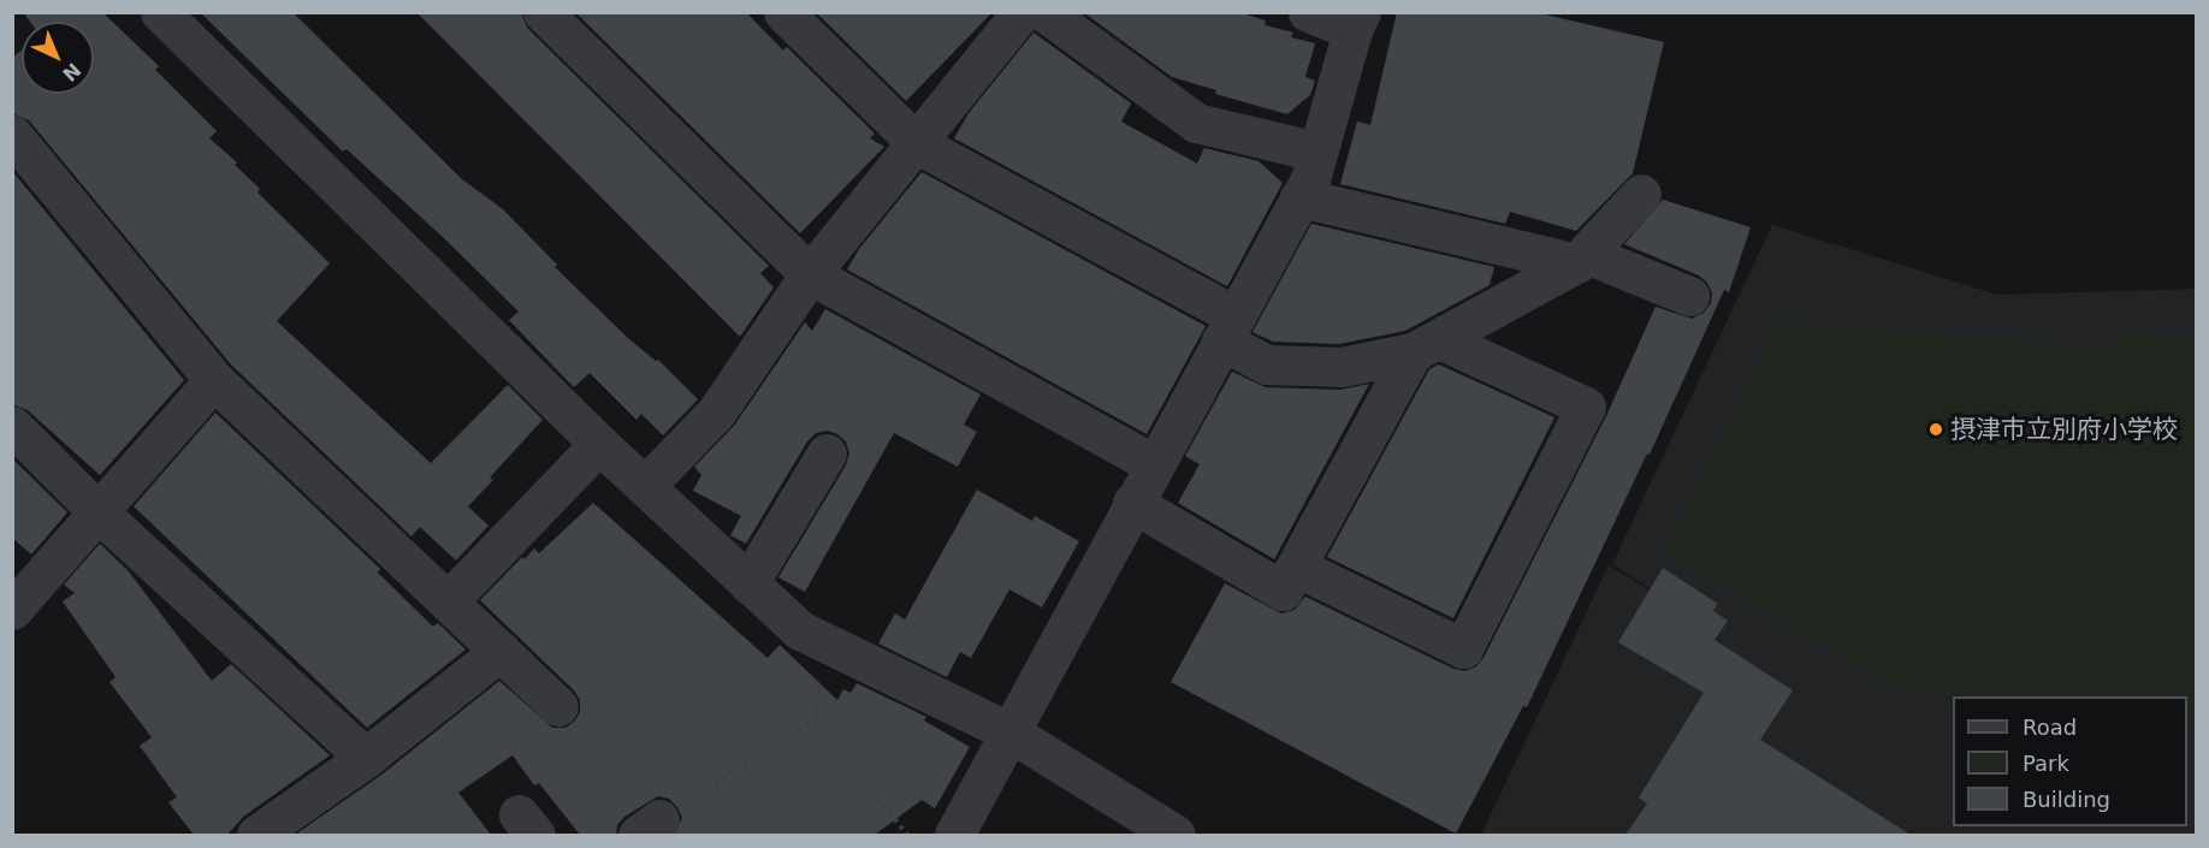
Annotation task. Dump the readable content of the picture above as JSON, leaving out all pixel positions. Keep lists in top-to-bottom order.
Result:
{
  "places": ["摂津市立別府小学校"],
  "legend": ["Road", "Park", "Building"],
  "north": "bottom right"
}
